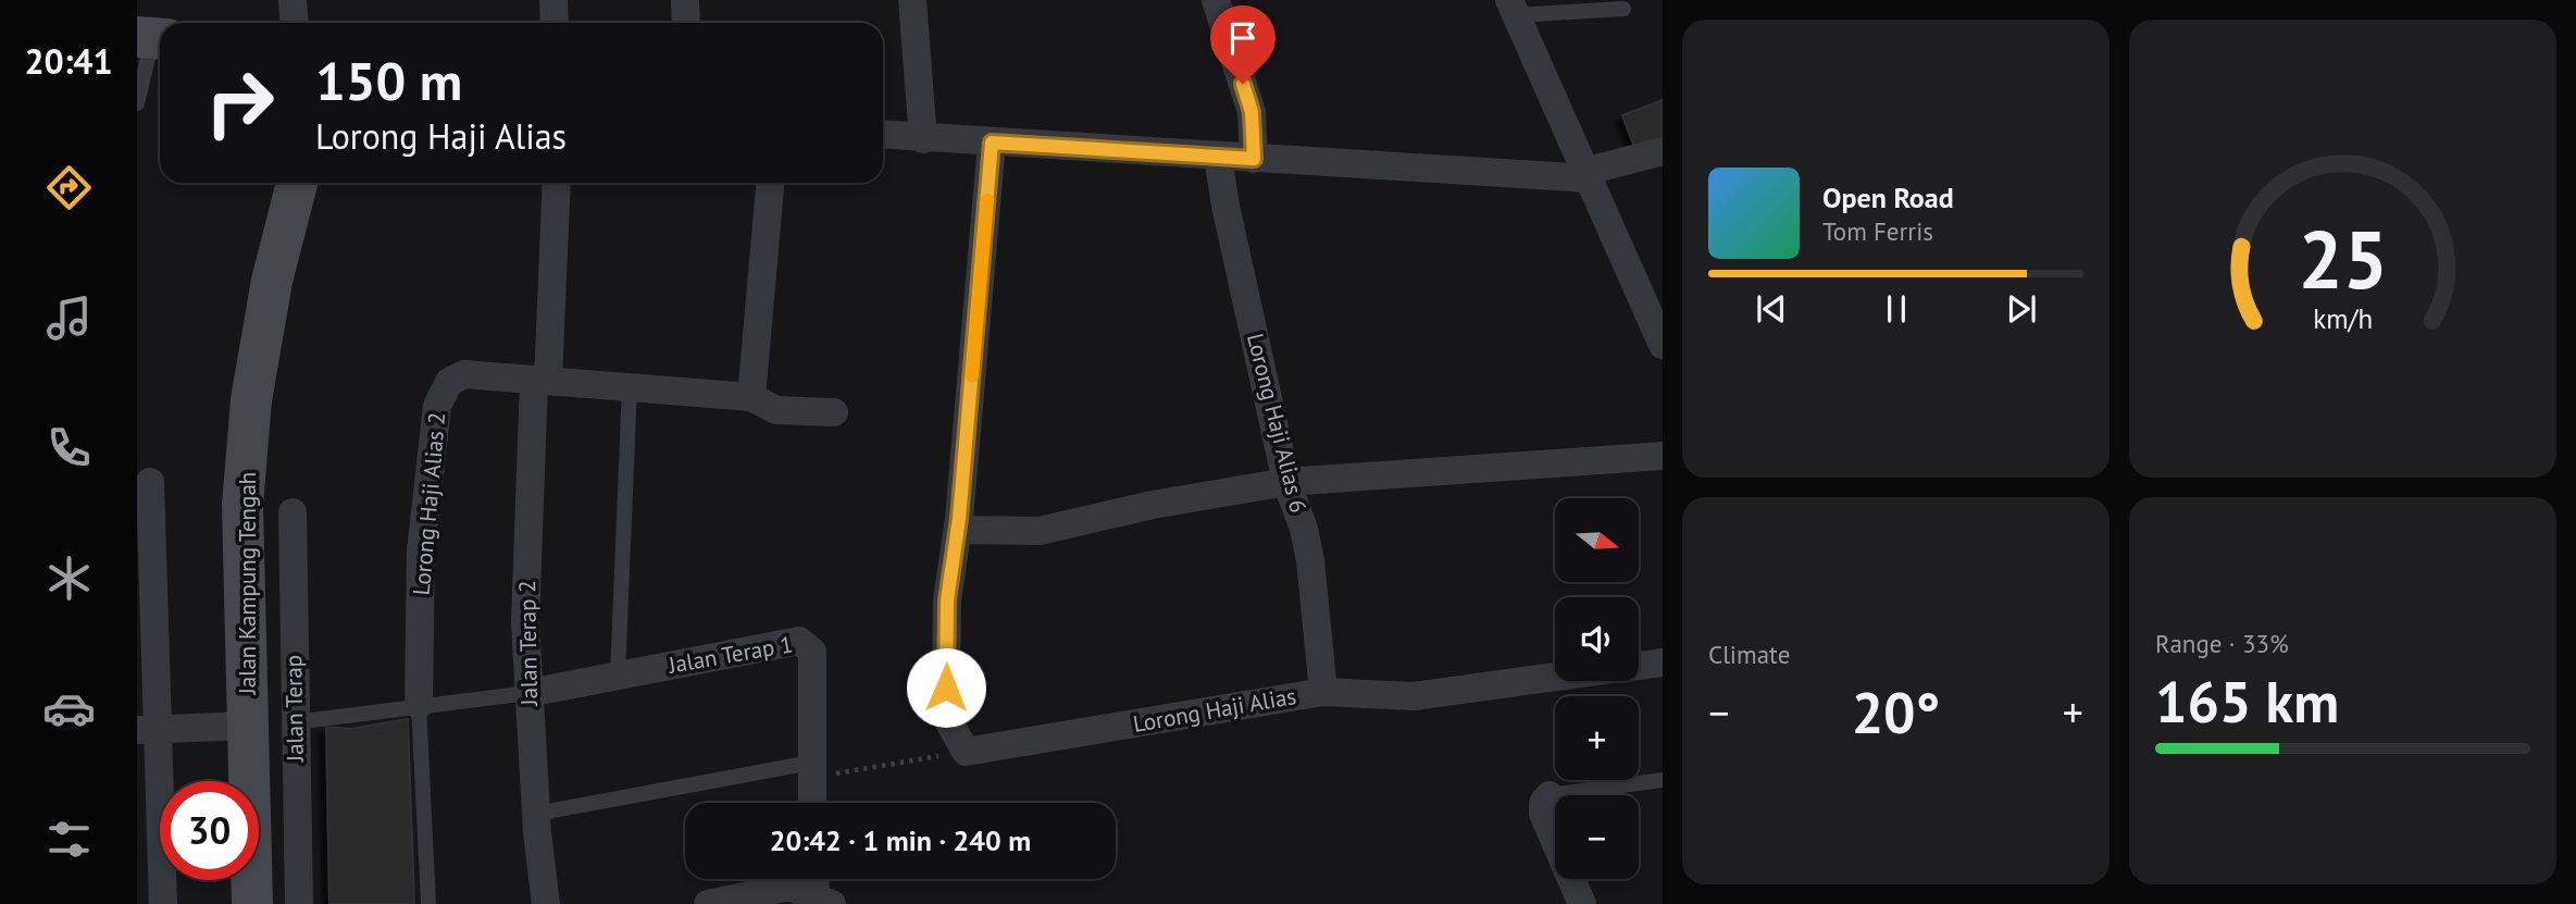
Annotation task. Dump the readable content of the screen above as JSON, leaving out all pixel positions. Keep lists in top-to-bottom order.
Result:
{
  "streets": {
    "street": [
      "Lorong Haji Alias 6",
      "Lorong Haji Alias 2",
      "Jalan Kampung Tengah",
      "Jalan Terap 2",
      "Jalan Terap 1",
      "Jalan Terap",
      "Lorong Haji Alias"
    ]
  },
  "crossings": [
    ["Lorong Haji Alias 6", "Lorong Haji Alias"],
    ["Lorong Haji Alias 2", "Jalan Terap 2"],
    ["Jalan Terap 2", "Jalan Terap 1"]
  ],
  "north": "right",
  "page": {
    "tabs": "20:41",
    "turn": ["150 m", "Lorong Haji Alias"],
    "song": ["Open Road", "Tom Ferris"],
    "tile": [
      "Climate",
      ["Range · 33%", "165 km"]
    ],
    "map_buttons": ["+", "−"],
    "heat": ["−", "20°", "+"],
    "limit": "30",
    "trip": "20:42 · 1 min · 240 m",
    "gauge": ["25", "km/h"]
  }
}
